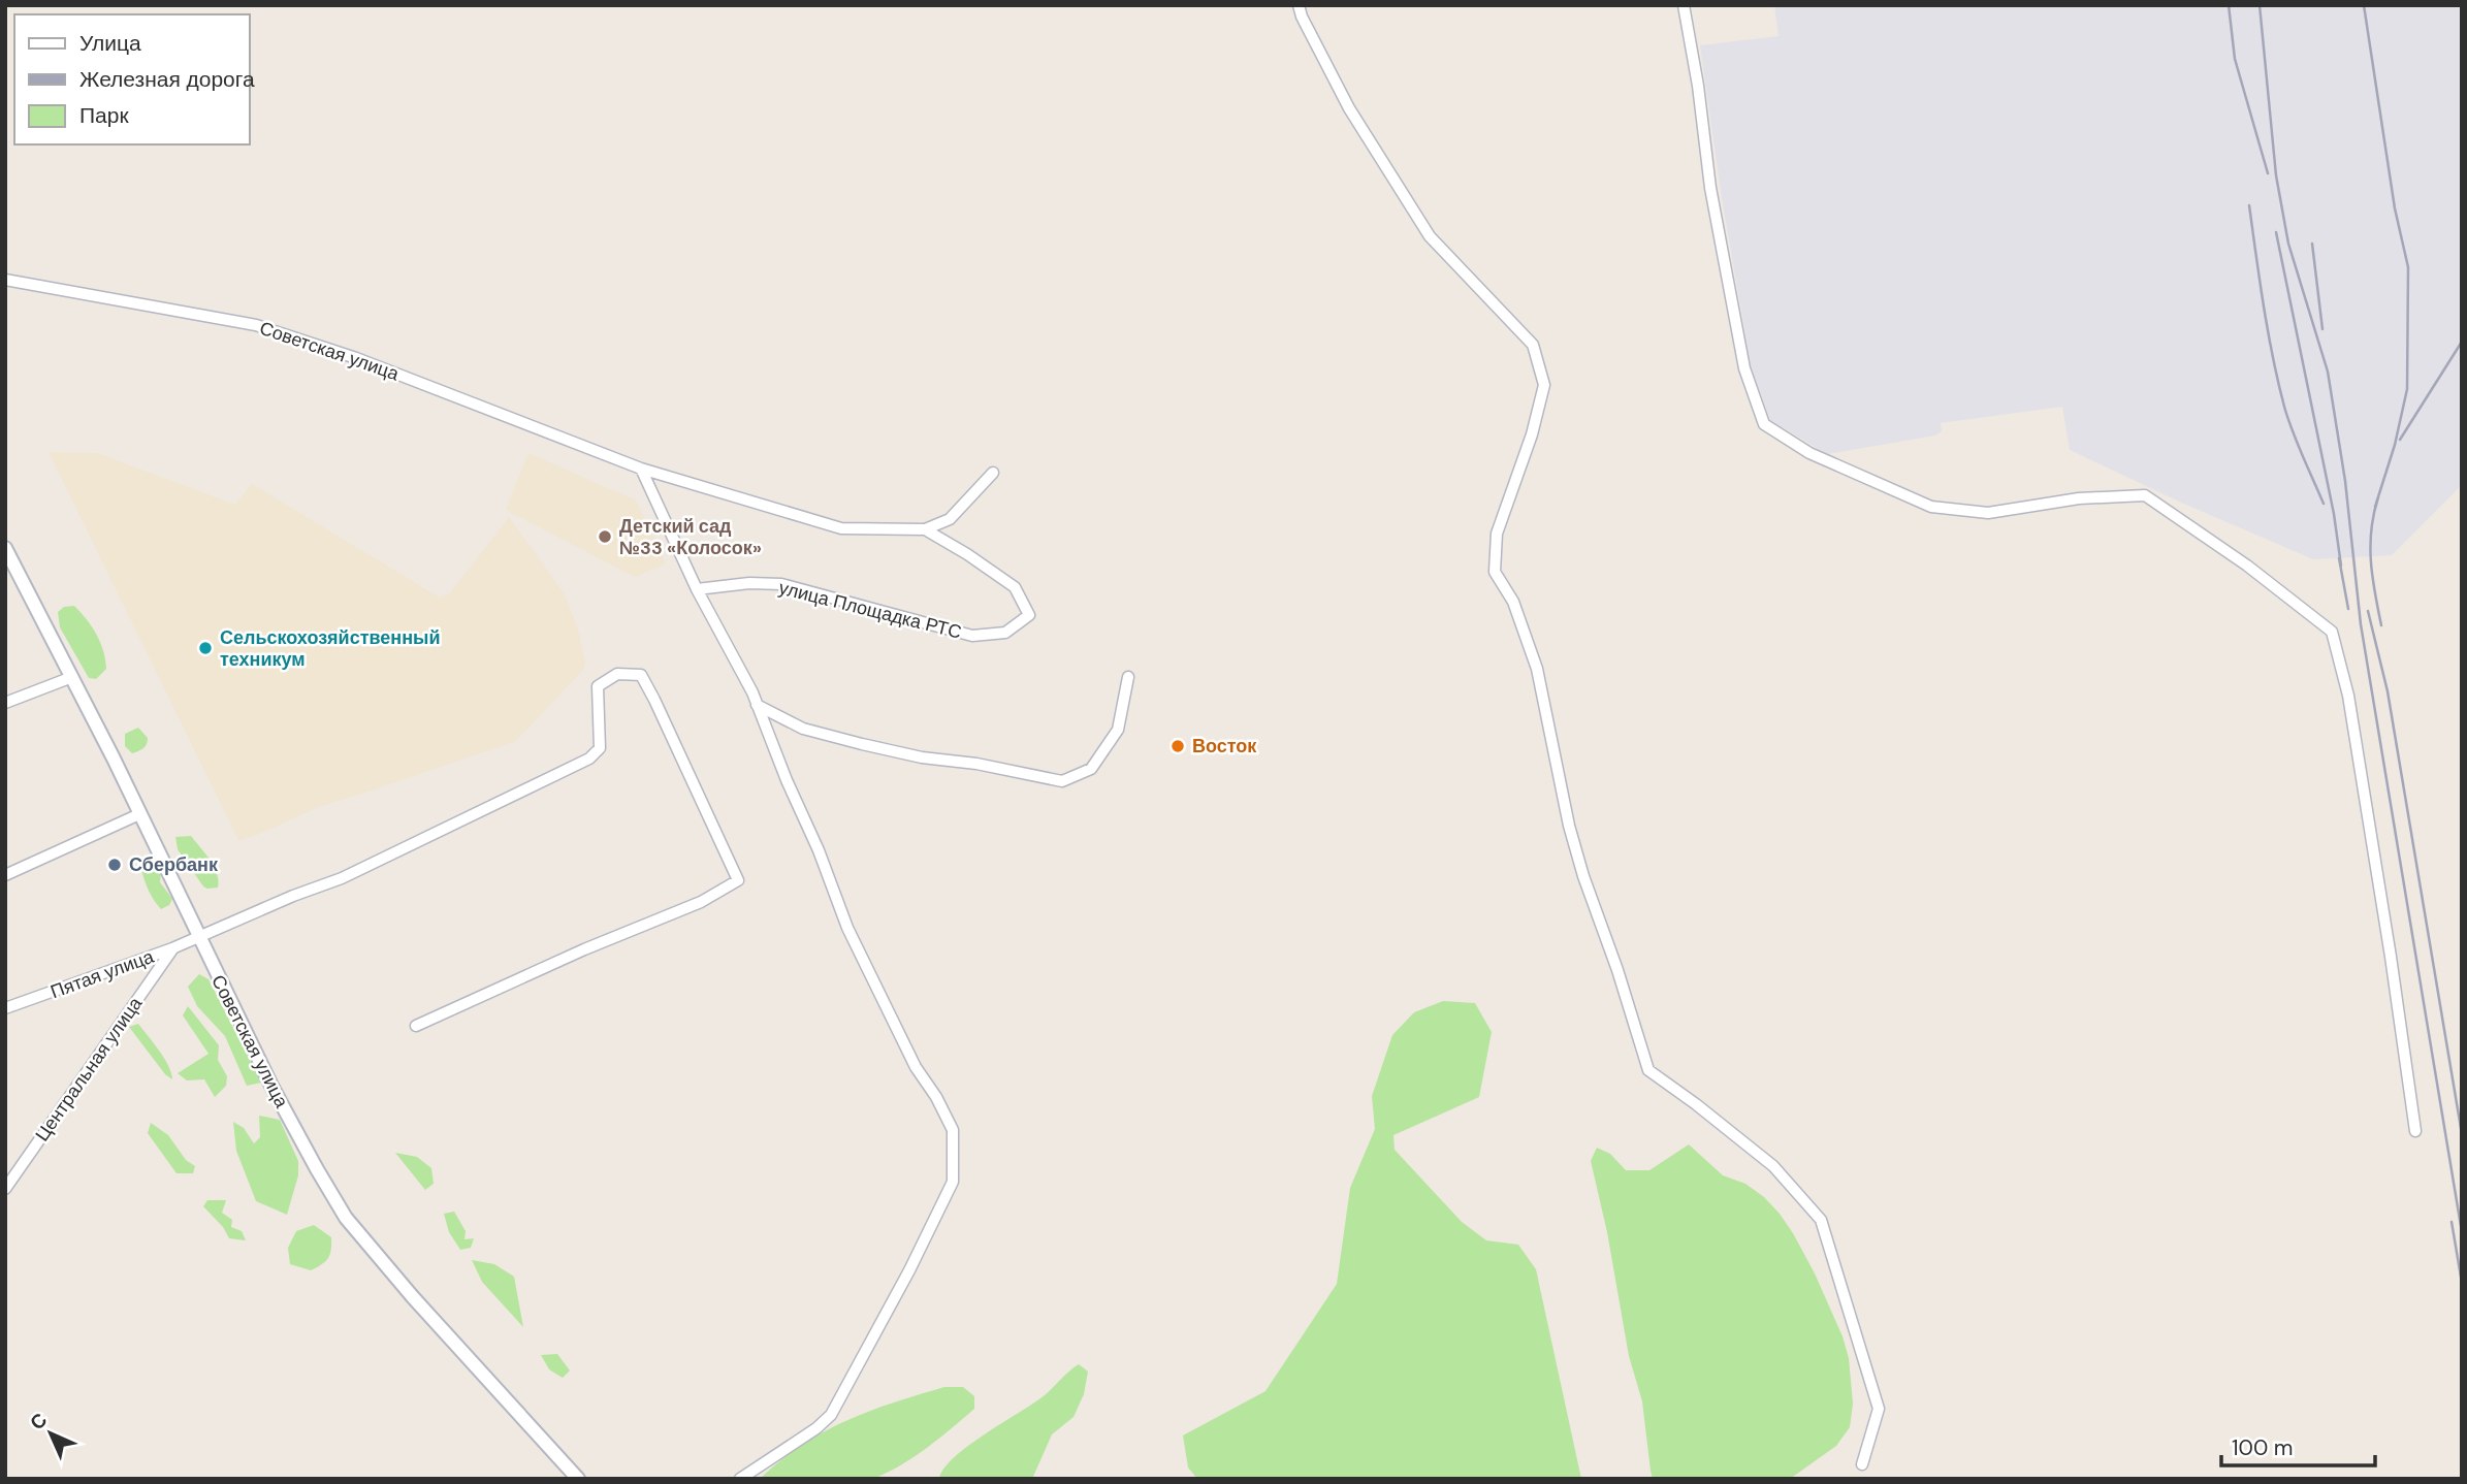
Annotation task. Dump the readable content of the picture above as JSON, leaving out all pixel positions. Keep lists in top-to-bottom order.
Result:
{
  "streets": {
    "main road": ["Советская улица"],
    "street": ["улица Площадка РТС", "Пятая улица", "Центральная улица"]
  },
  "crossings": [
    ["Советская улица", "улица Площадка РТС"],
    ["Советская улица", "Пятая улица"],
    ["Пятая улица", "Центральная улица"]
  ],
  "places": [
    "Детский сад №33 «Колосок»",
    "Сельскохозяйственный техникум",
    "Восток",
    "Сбербанк"
  ],
  "legend": ["Улица", "Железная дорога", "Парк"],
  "scale_bar": "100 m",
  "north": "top left"
}
